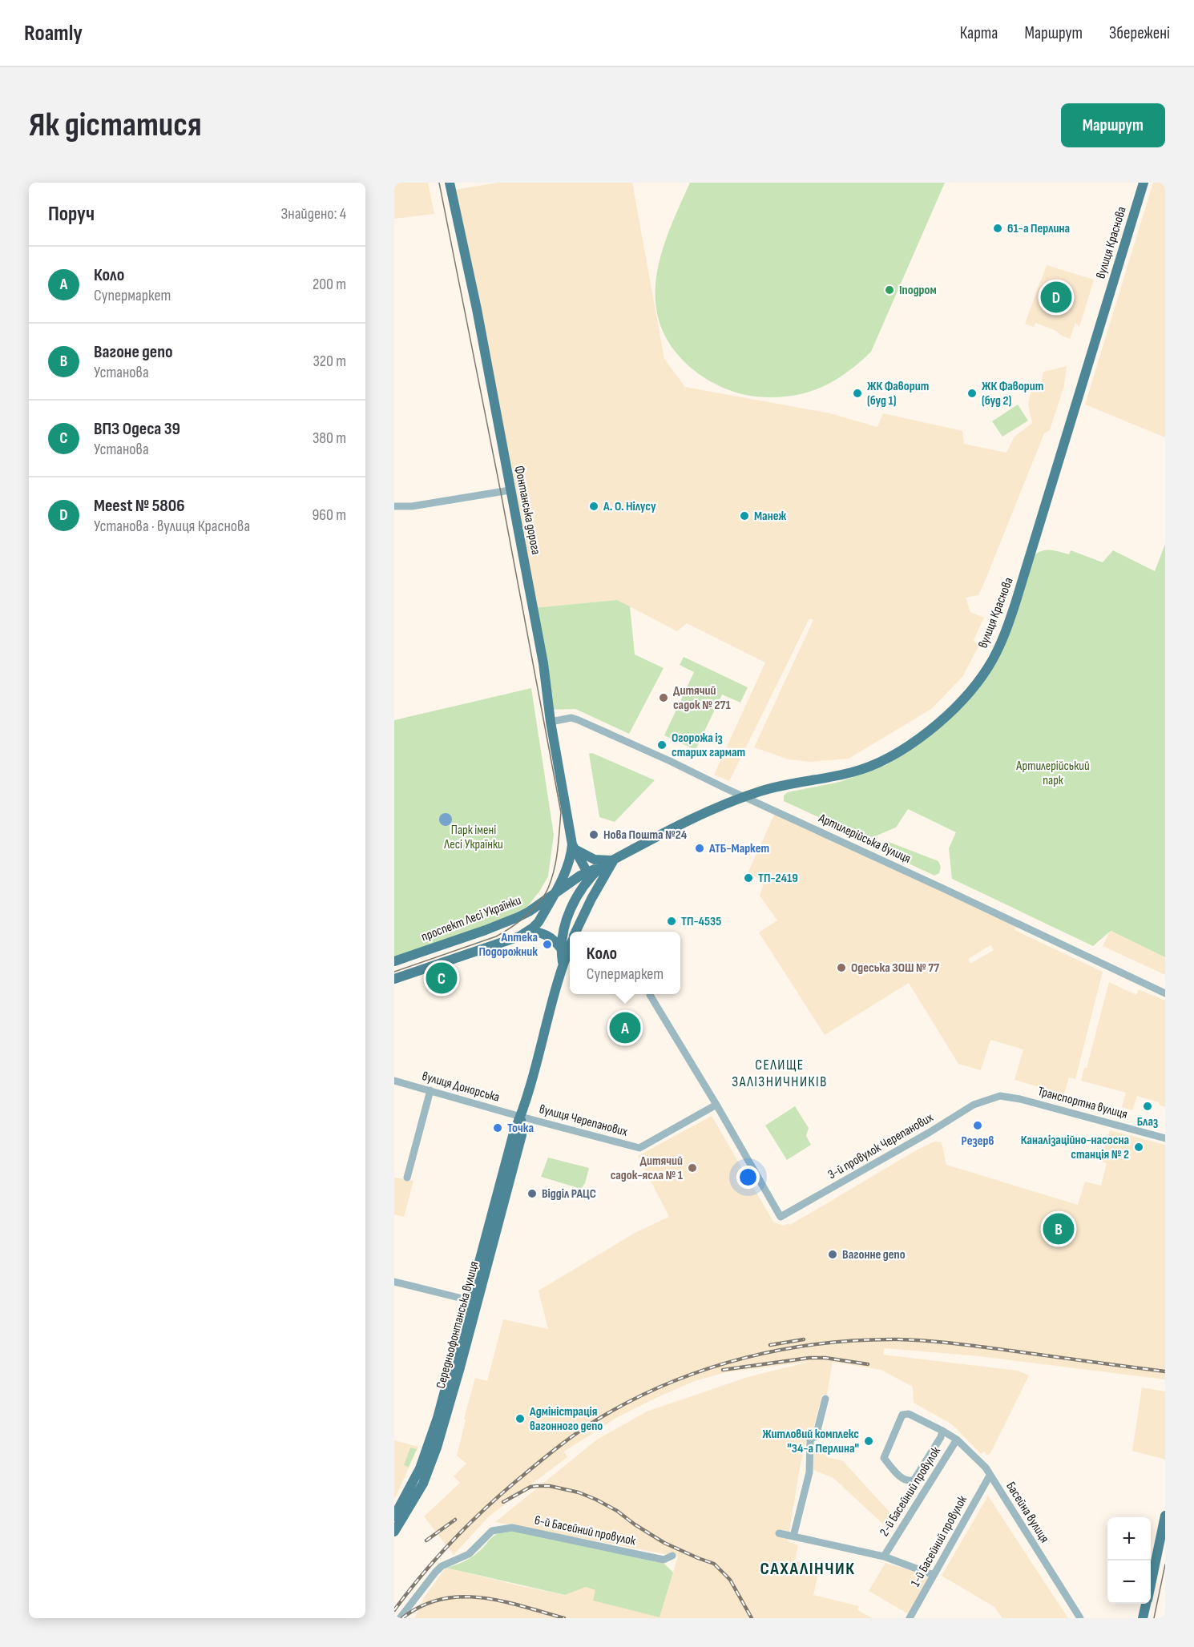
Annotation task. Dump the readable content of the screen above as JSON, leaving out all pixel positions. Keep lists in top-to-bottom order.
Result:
{
  "streets": {
    "main road": [
      "вулиця Краснова",
      "Фонтанська дорога",
      "проспект Лесі Українки",
      "Середньофонтанська вулиця"
    ],
    "street": [
      "Артилерійська вулиця",
      "вулиця Донорська",
      "Транспортна вулиця",
      "вулиця Черепанових",
      "3-й провулок Черепанових",
      "2-й Басейний провулок",
      "Басейна вулиця",
      "6-й Басейний провулок",
      "1-й Басейний провулок"
    ]
  },
  "crossings": [
    ["вулиця Краснова", "Артилерійська вулиця"],
    ["вулиця Краснова", "проспект Лесі Українки"],
    ["вулиця Краснова", "Середньофонтанська вулиця"],
    ["Фонтанська дорога", "Артилерійська вулиця"],
    ["Фонтанська дорога", "проспект Лесі Українки"],
    ["проспект Лесі Українки", "Середньофонтанська вулиця"],
    ["вулиця Донорська", "вулиця Черепанових"],
    ["вулиця Донорська", "Середньофонтанська вулиця"],
    ["Транспортна вулиця", "3-й провулок Черепанових"],
    ["вулиця Черепанових", "3-й провулок Черепанових"],
    ["вулиця Черепанових", "Середньофонтанська вулиця"],
    ["2-й Басейний провулок", "Басейна вулиця"],
    ["2-й Басейний провулок", "1-й Басейний провулок"],
    ["Басейна вулиця", "1-й Басейний провулок"]
  ],
  "districts": ["СЕЛИЩЕ ЗАЛІЗНИЧНИКІВ", "САХАЛІНЧИК"],
  "parks": ["Артилерійський парк", "Парк імені Лесі Українки"],
  "places": [
    "61-а Перлина",
    "Іподром",
    "ЖК Фаворит (буд 1)",
    "ЖК Фаворит (буд 2)",
    "А. О. Нілусу",
    "Манеж",
    "Дитячий садок № 271",
    "Огорожа із старих гармат",
    "Нова Пошта №24",
    "АТБ-Маркет",
    "ТП-2419",
    "ТП-4535",
    "Аптека Подорожник",
    "Одеська ЗОШ № 77",
    "Блаз",
    "Резерв",
    "Точка",
    "Каналізаційно-насосна станція № 2",
    "Дитячий садок-ясла № 1",
    "Відділ РАЦС",
    "Вагонне депо",
    "Адміністрація вагонного депо",
    "Житловий комплекс \"34-а Перлина\""
  ],
  "page": {
    "header": "Roamly",
    "nav": ["Карта", "Маршрут", "Збережені"],
    "buttons": "Маршрут",
    "title": "Як дістатися",
    "heading": ["Поруч", "Знайдено: 4"],
    "list": [
      {
        "mark": "A",
        "name": "Коло",
        "note": "Супермаркет",
        "value": "200 m"
      },
      {
        "mark": "B",
        "name": "Вагоне депо",
        "note": "Установа",
        "value": "320 m"
      },
      {
        "mark": "C",
        "name": "ВПЗ Одеса 39",
        "note": "Установа",
        "value": "380 m"
      },
      {
        "mark": "D",
        "name": "Meest № 5806",
        "note": "Установа · вулиця Краснова",
        "value": "960 m"
      }
    ],
    "pins": [
      "D",
      "C",
      "A",
      "B"
    ],
    "popup": ["Коло", "Супермаркет"],
    "map_buttons": ["+", "−"]
  }
}
